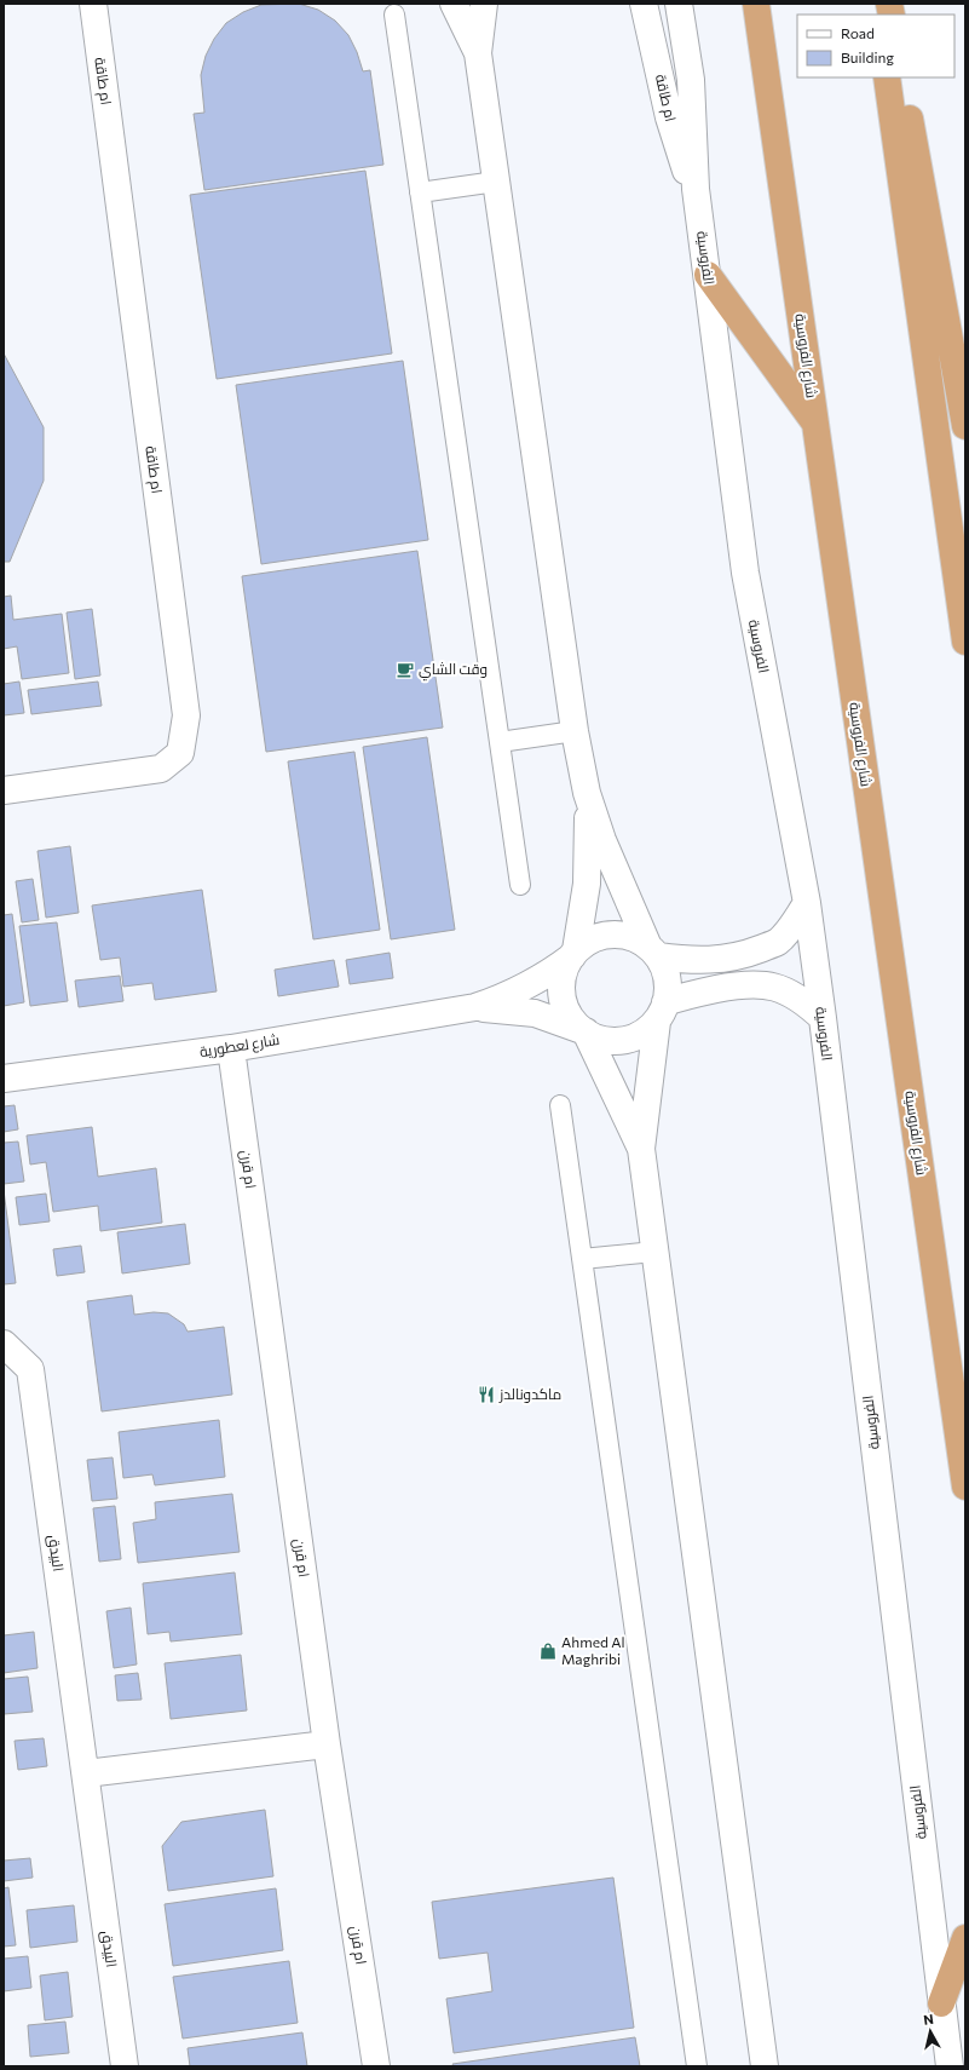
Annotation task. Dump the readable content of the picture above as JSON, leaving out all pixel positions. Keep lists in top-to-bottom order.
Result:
{
  "streets": {
    "highway": ["شارع الفروسية"],
    "street": [
      "ام طاقة",
      "الفروسية",
      "شارع لعطورية",
      "ام قرن",
      "البيدق"
    ]
  },
  "crossings": [
    ["ام طاقة", "الفروسية"],
    ["شارع لعطورية", "ام قرن"]
  ],
  "places": {
    "cafe": ["وقت الشاي"],
    "restaurant": ["ماكدونالدز"],
    "shop": ["Ahmed Al Maghribi"]
  },
  "legend": ["Road", "Building"],
  "north": "top"
}
